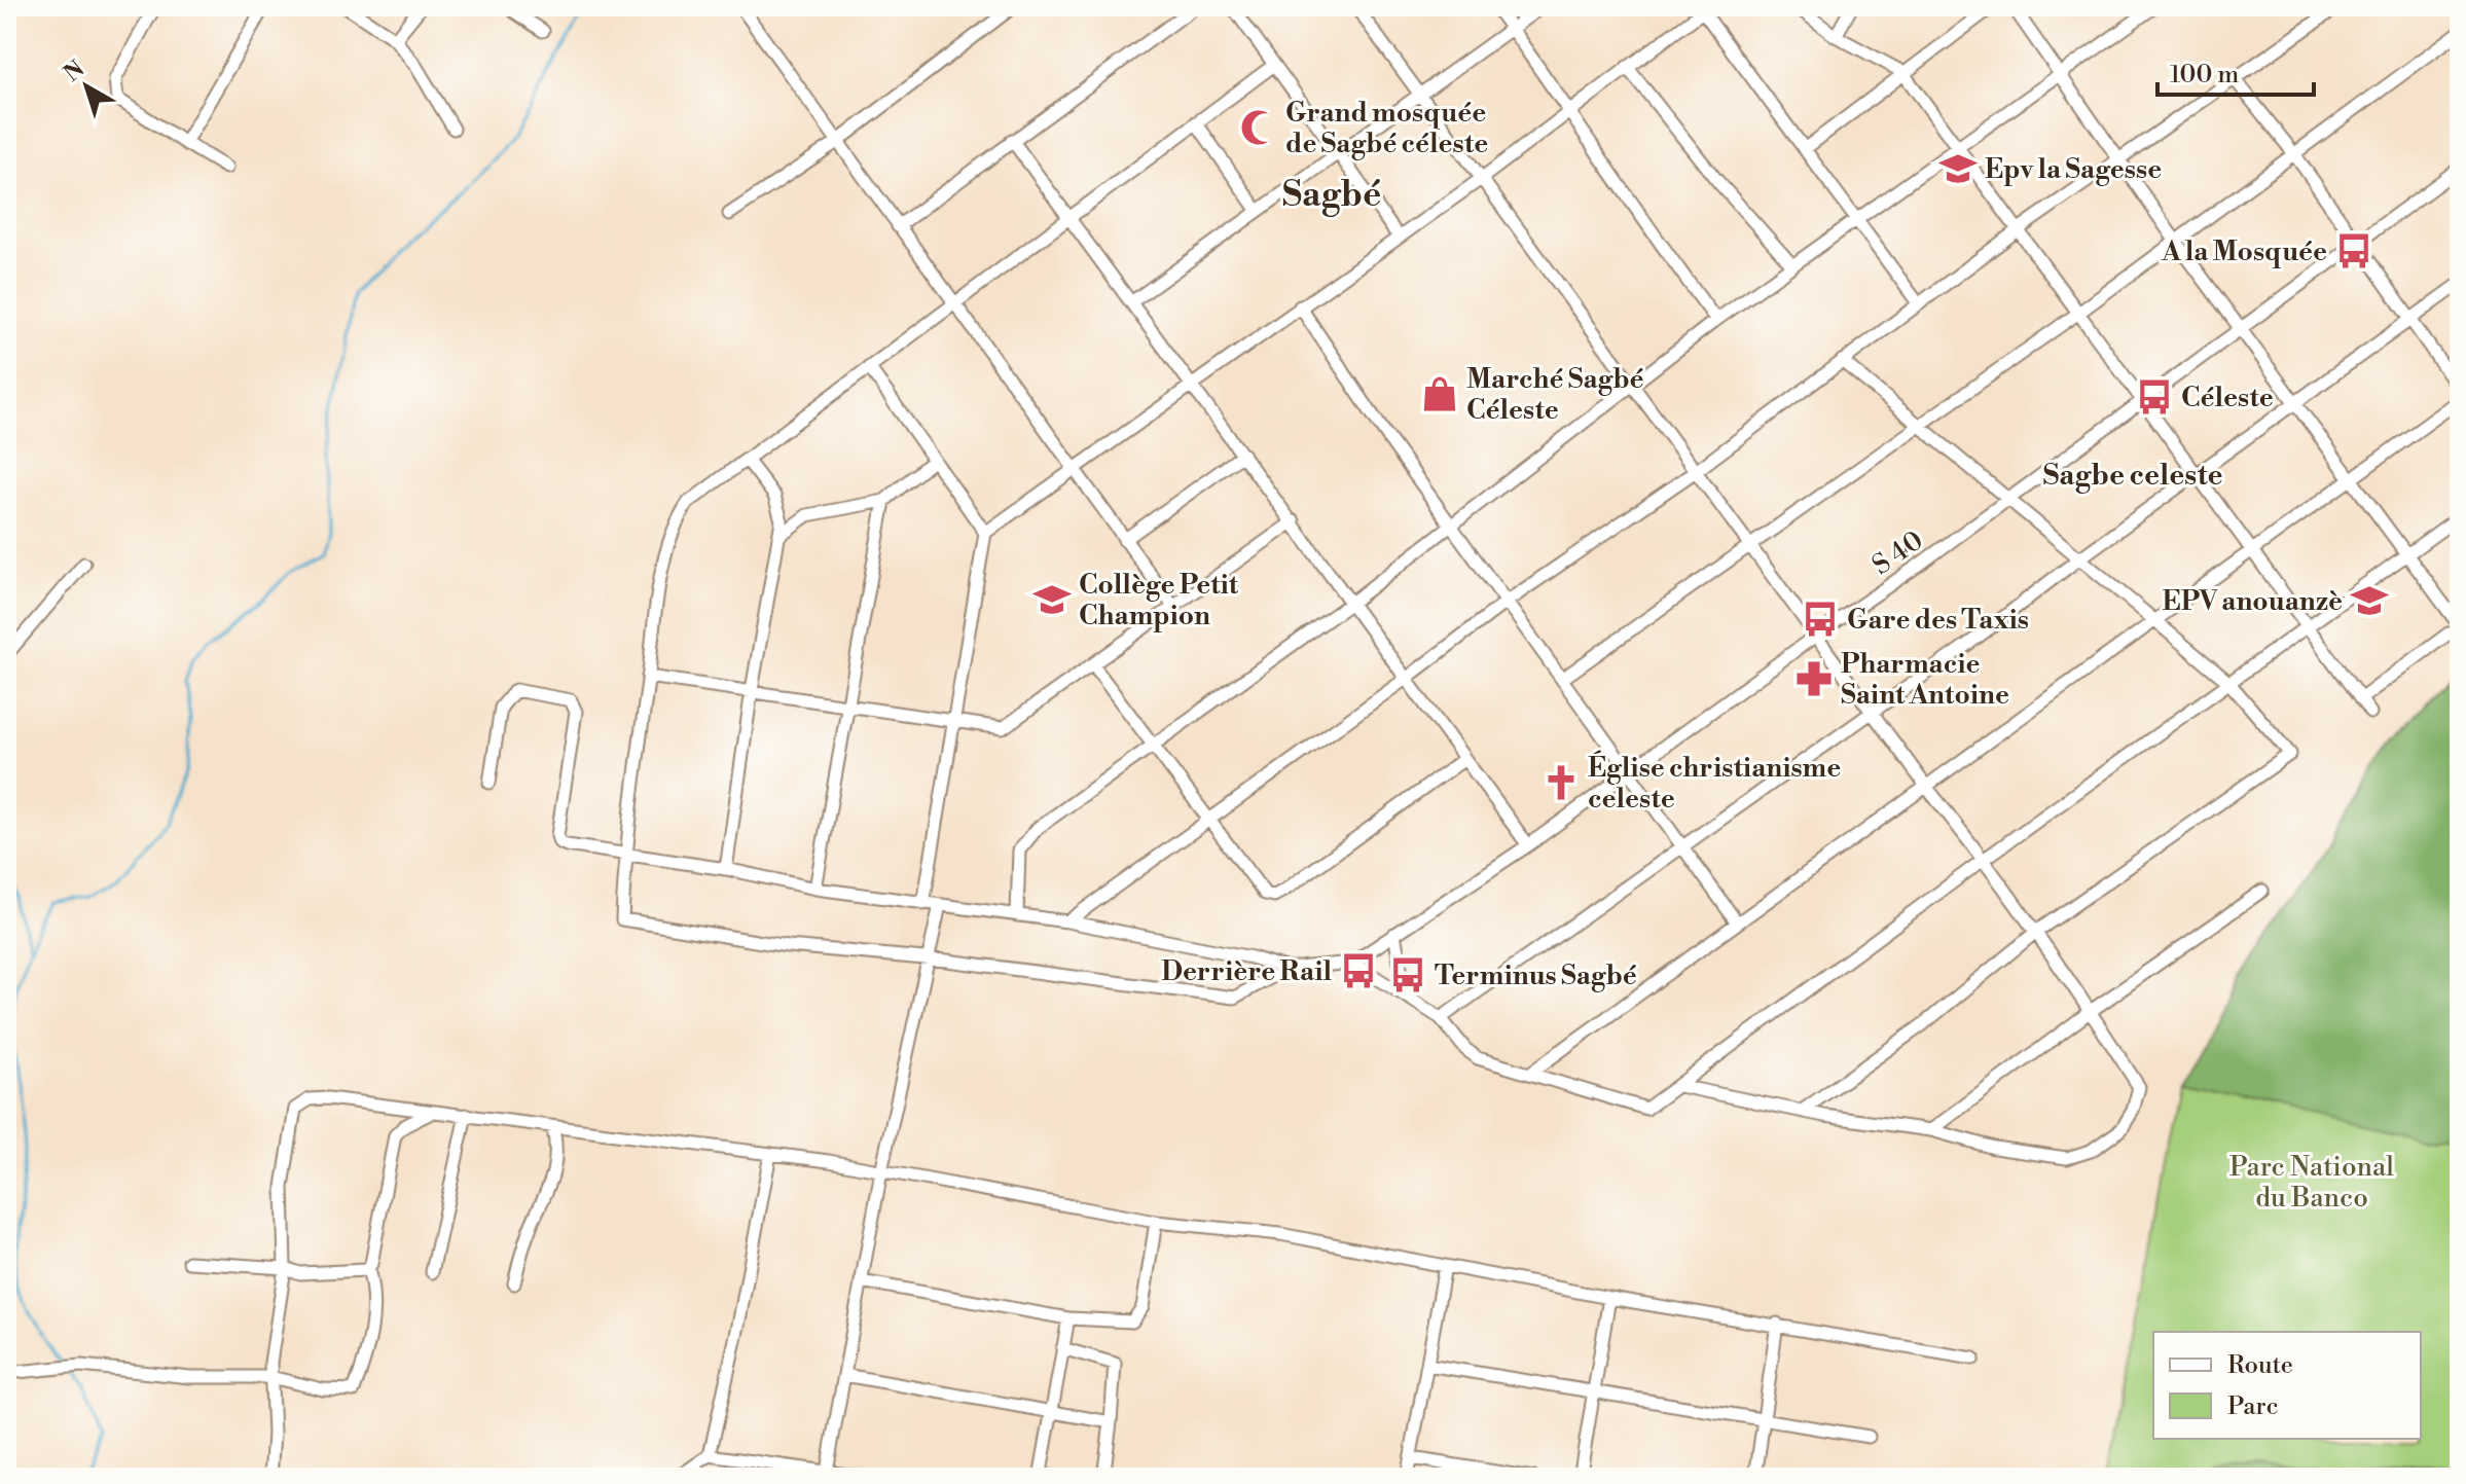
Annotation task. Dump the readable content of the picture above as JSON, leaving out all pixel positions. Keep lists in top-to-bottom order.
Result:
{
  "streets": {
    "street": ["S 40"]
  },
  "districts": ["Sagbé", "Sagbe celeste"],
  "parks": ["Parc National du Banco"],
  "places": {
    "mosque": ["Grand mosquée de Sagbé céleste"],
    "school or university": ["Epv la Sagesse", "Collège Petit Champion", "EPV anouanzè"],
    "bus stop": [
      "A la Mosquée",
      "Céleste",
      "Gare des Taxis",
      "Derrière Rail",
      "Terminus Sagbé"
    ],
    "shop": ["Marché Sagbé Céleste"],
    "pharmacy": ["Pharmacie Saint Antoine"],
    "church": ["Église christianisme celeste"]
  },
  "legend": ["Route", "Parc"],
  "scale_bar": "100 m",
  "north": "top left"
}
